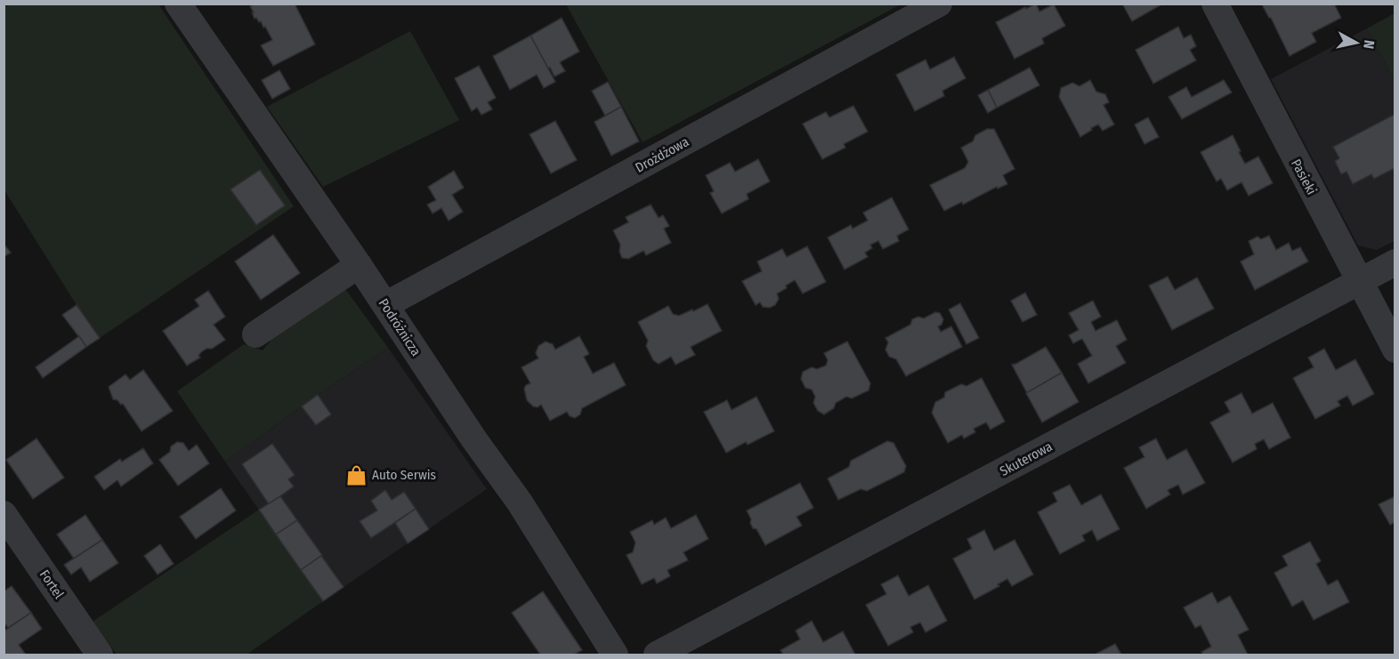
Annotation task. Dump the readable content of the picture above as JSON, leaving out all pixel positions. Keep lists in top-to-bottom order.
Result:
{
  "streets": {
    "street": [
      "Drożdżowa",
      "Pasieki",
      "Podróżnicza",
      "Skuterowa",
      "Fortel"
    ]
  },
  "crossings": [
    ["Drożdżowa", "Podróżnicza"],
    ["Pasieki", "Skuterowa"]
  ],
  "places": {
    "shop": ["Auto Serwis"]
  },
  "north": "right"
}
